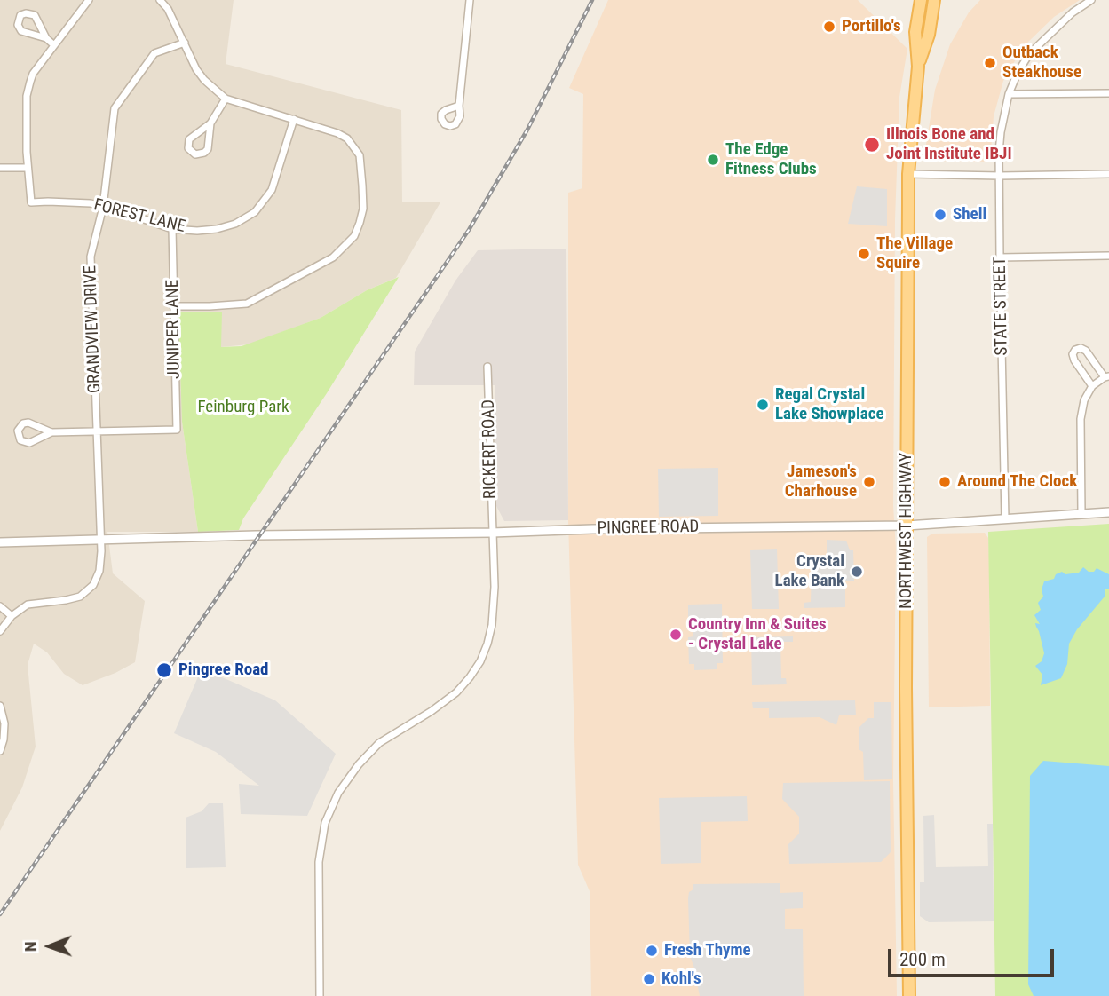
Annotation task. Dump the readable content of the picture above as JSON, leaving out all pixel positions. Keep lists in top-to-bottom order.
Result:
{
  "streets": {
    "main road": ["NORTHWEST HIGHWAY"],
    "street": [
      "FOREST LANE",
      "STATE STREET",
      "GRANDVIEW DRIVE",
      "JUNIPER LANE",
      "RICKERT ROAD",
      "PINGREE ROAD"
    ]
  },
  "crossings": [
    ["FOREST LANE", "GRANDVIEW DRIVE"],
    ["FOREST LANE", "JUNIPER LANE"],
    ["STATE STREET", "PINGREE ROAD"],
    ["GRANDVIEW DRIVE", "JUNIPER LANE"],
    ["GRANDVIEW DRIVE", "PINGREE ROAD"],
    ["RICKERT ROAD", "PINGREE ROAD"],
    ["PINGREE ROAD", "NORTHWEST HIGHWAY"]
  ],
  "parks": ["Feinburg Park"],
  "places": [
    "Portillo's",
    "Outback Steakhouse",
    "Illnois Bone and Joint Institute IBJI",
    "The Edge Fitness Clubs",
    "Shell",
    "The Village Squire",
    "Regal Crystal Lake Showplace",
    "Jameson's Charhouse",
    "Around The Clock",
    "Crystal Lake Bank",
    "Country Inn & Suites - Crystal Lake",
    "Pingree Road",
    "Fresh Thyme",
    "Kohl's"
  ],
  "scale_bar": "200 m",
  "north": "left"
}
